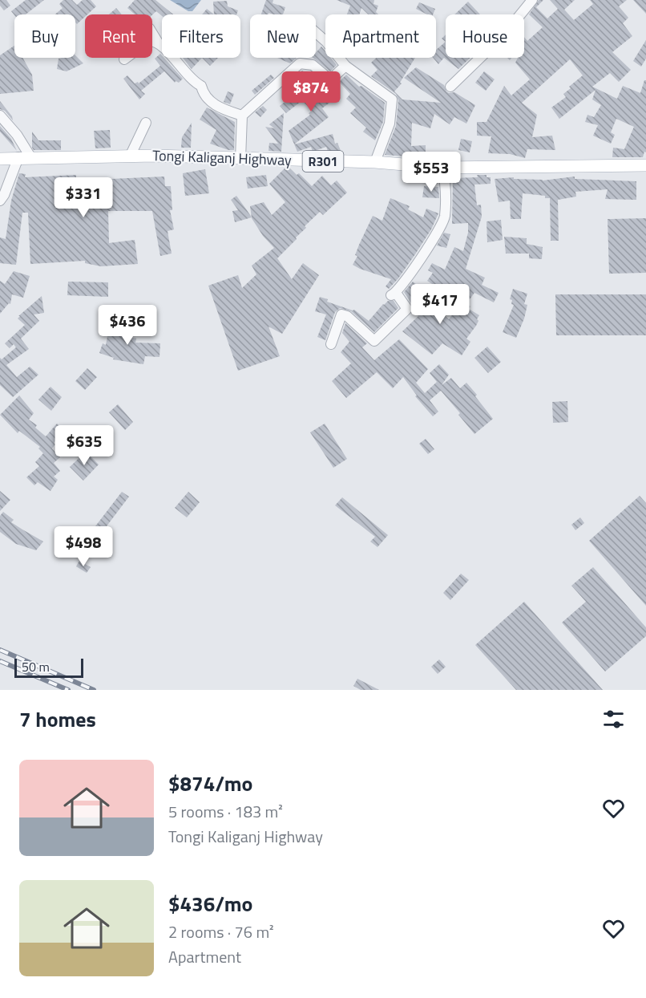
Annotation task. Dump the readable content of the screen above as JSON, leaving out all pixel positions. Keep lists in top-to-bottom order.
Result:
{
  "streets": {
    "main road": ["Tongi Kaliganj Highway", "R301"]
  },
  "scale_bar": "50 m",
  "page": {
    "chip": [
      "Buy",
      "Rent",
      "Filters",
      "New",
      "Apartment",
      "House"
    ],
    "price": [
      "$874",
      "$553",
      "$331",
      "$417",
      "$436",
      "$635",
      "$498"
    ],
    "scale": "50 m",
    "heading": "7 homes",
    "list": [
      {
        "name": "$874/mo",
        "note": "5 rooms · 183 m² · Tongi Kaliganj Highway"
      },
      {
        "name": "$436/mo",
        "note": "2 rooms · 76 m² · Apartment"
      }
    ]
  }
}
